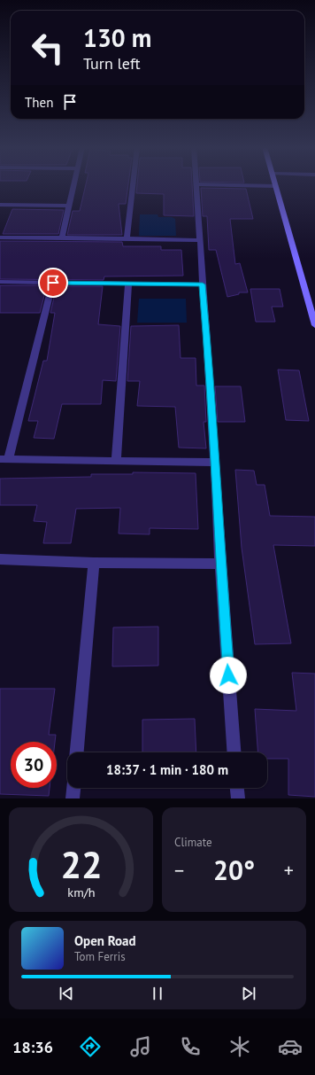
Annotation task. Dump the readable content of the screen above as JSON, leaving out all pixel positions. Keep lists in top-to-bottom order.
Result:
{
  "page": {
    "turn": ["130 m", "Turn left"],
    "then": "Then",
    "limit": "30",
    "trip": "18:37 · 1 min · 180 m",
    "tile": "Climate",
    "heat": ["−", "20°", "+"],
    "song": ["Open Road", "Tom Ferris"],
    "tabs": "18:36",
    "gauge": ["22", "km/h"]
  }
}
